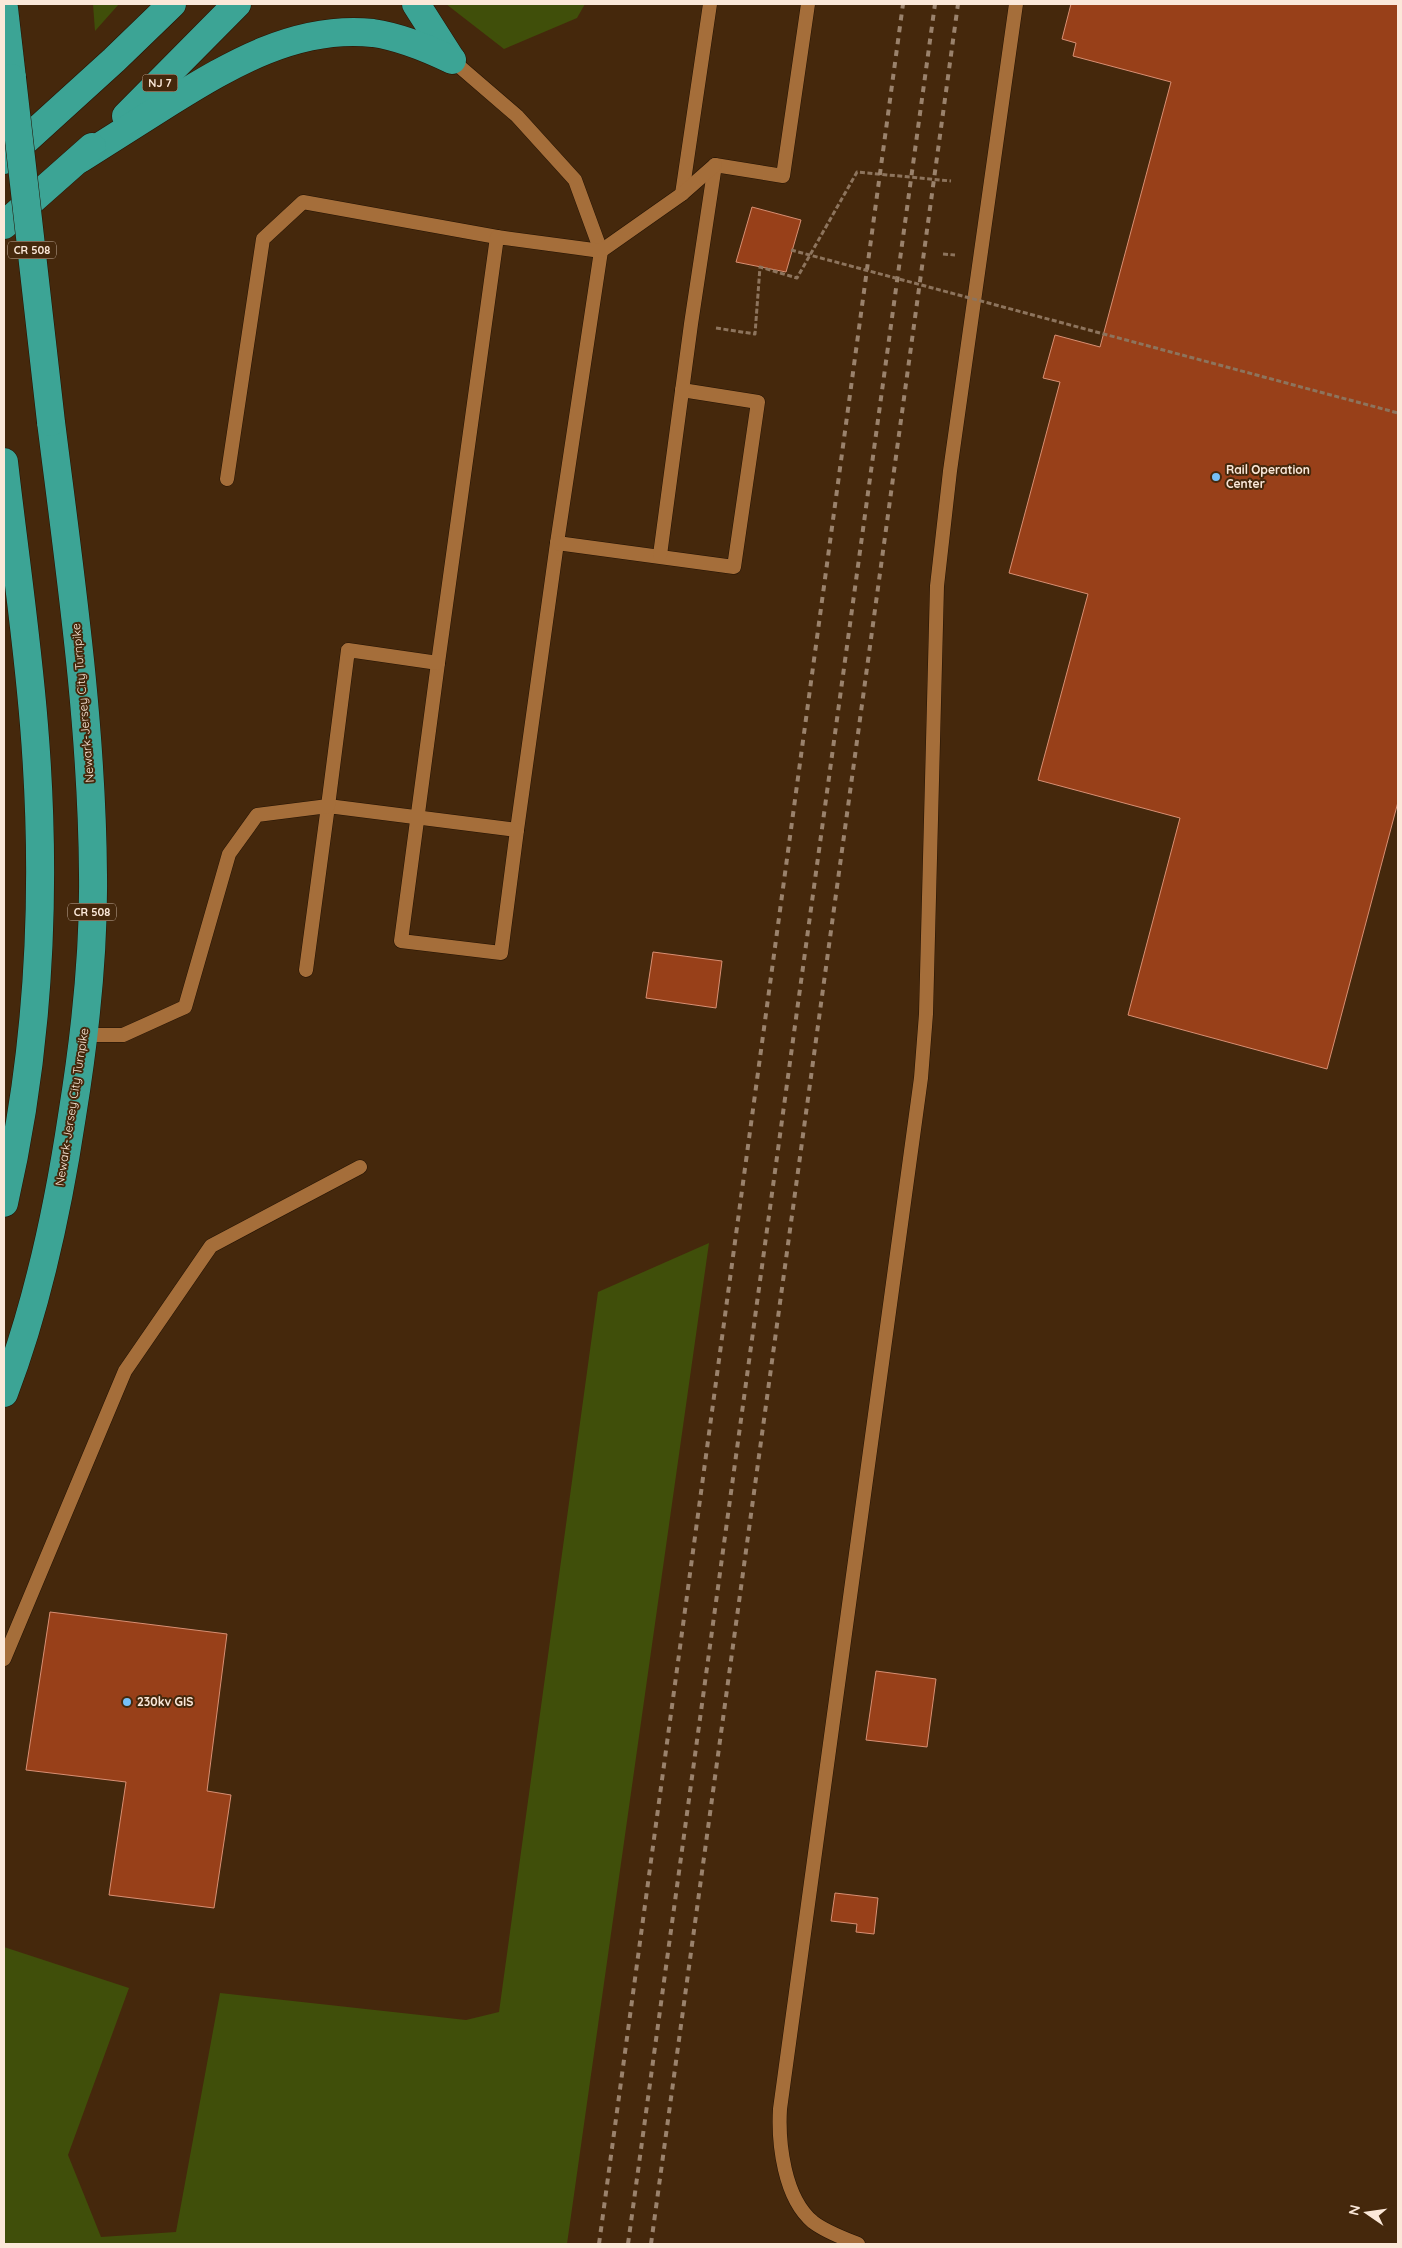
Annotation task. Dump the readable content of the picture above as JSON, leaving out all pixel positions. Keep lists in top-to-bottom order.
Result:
{
  "streets": {
    "highway": ["NJ 7", "CR 508", "Newark-Jersey City Turnpike"]
  },
  "places": ["Rail Operation Center", "230kv GIS"],
  "north": "left"
}
